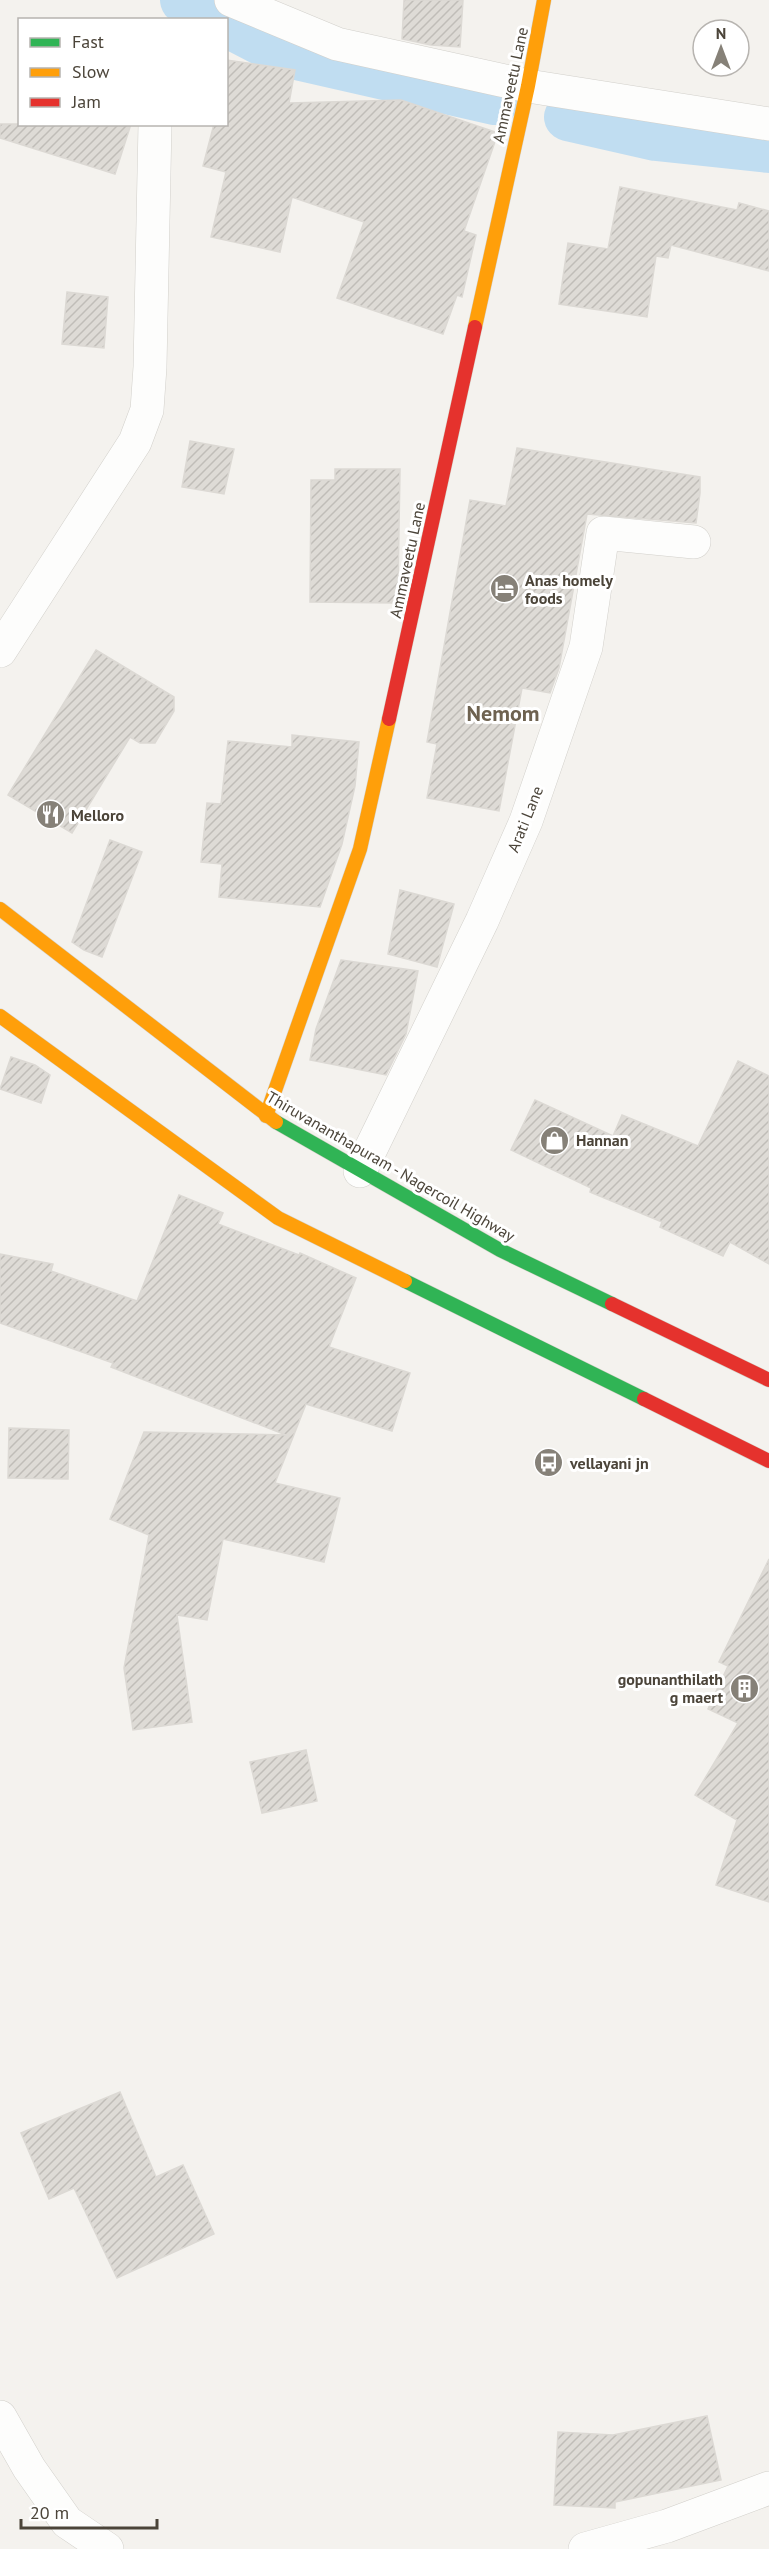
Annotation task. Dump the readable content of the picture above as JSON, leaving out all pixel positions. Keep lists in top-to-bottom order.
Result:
{
  "streets": {
    "main road": ["Ammaveetu Lane", "Thiruvananthapuram - Nagercoil Highway"],
    "street": ["Arati Lane"]
  },
  "crossings": [
    ["Ammaveetu Lane", "Thiruvananthapuram - Nagercoil Highway"],
    ["Arati Lane", "Thiruvananthapuram - Nagercoil Highway"]
  ],
  "districts": ["Nemom"],
  "places": {
    "hotel": ["Anas homely foods"],
    "restaurant": ["Melloro"],
    "shop": ["Hannan"],
    "bus stop": ["vellayani jn"],
    "building": ["gopunanthilath g maert"]
  },
  "legend": ["Fast", "Slow", "Jam"],
  "scale_bar": "20 m",
  "north": "top"
}
